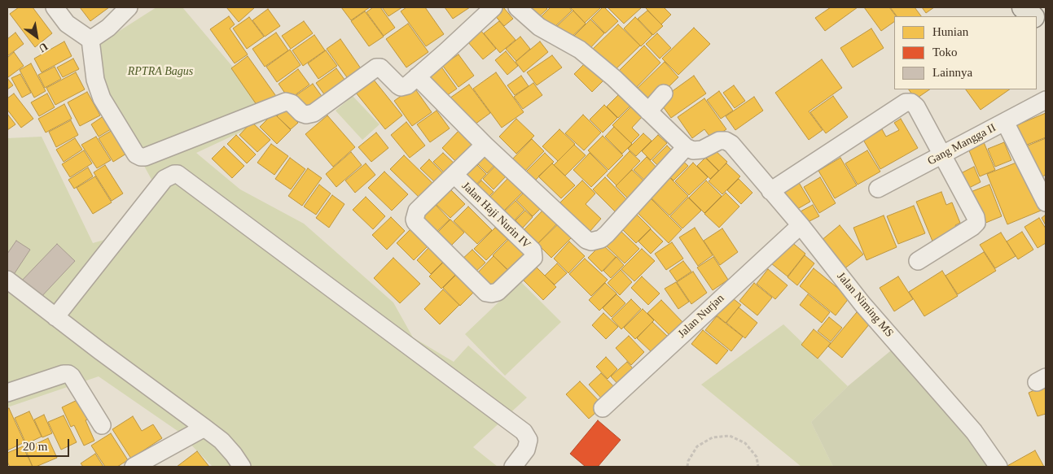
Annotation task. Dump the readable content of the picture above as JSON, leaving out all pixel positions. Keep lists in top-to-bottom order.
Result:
{
  "streets": {
    "street": [
      "Gang Mangga II",
      "Jalan Haji Nurin IV",
      "Jalan Niming MS",
      "Jalan Nurjan"
    ]
  },
  "crossings": [
    ["Jalan Niming MS", "Jalan Nurjan"]
  ],
  "parks": ["RPTRA Bagus"],
  "legend": ["Hunian", "Toko", "Lainnya"],
  "scale_bar": "20 m",
  "north": "bottom right"
}
